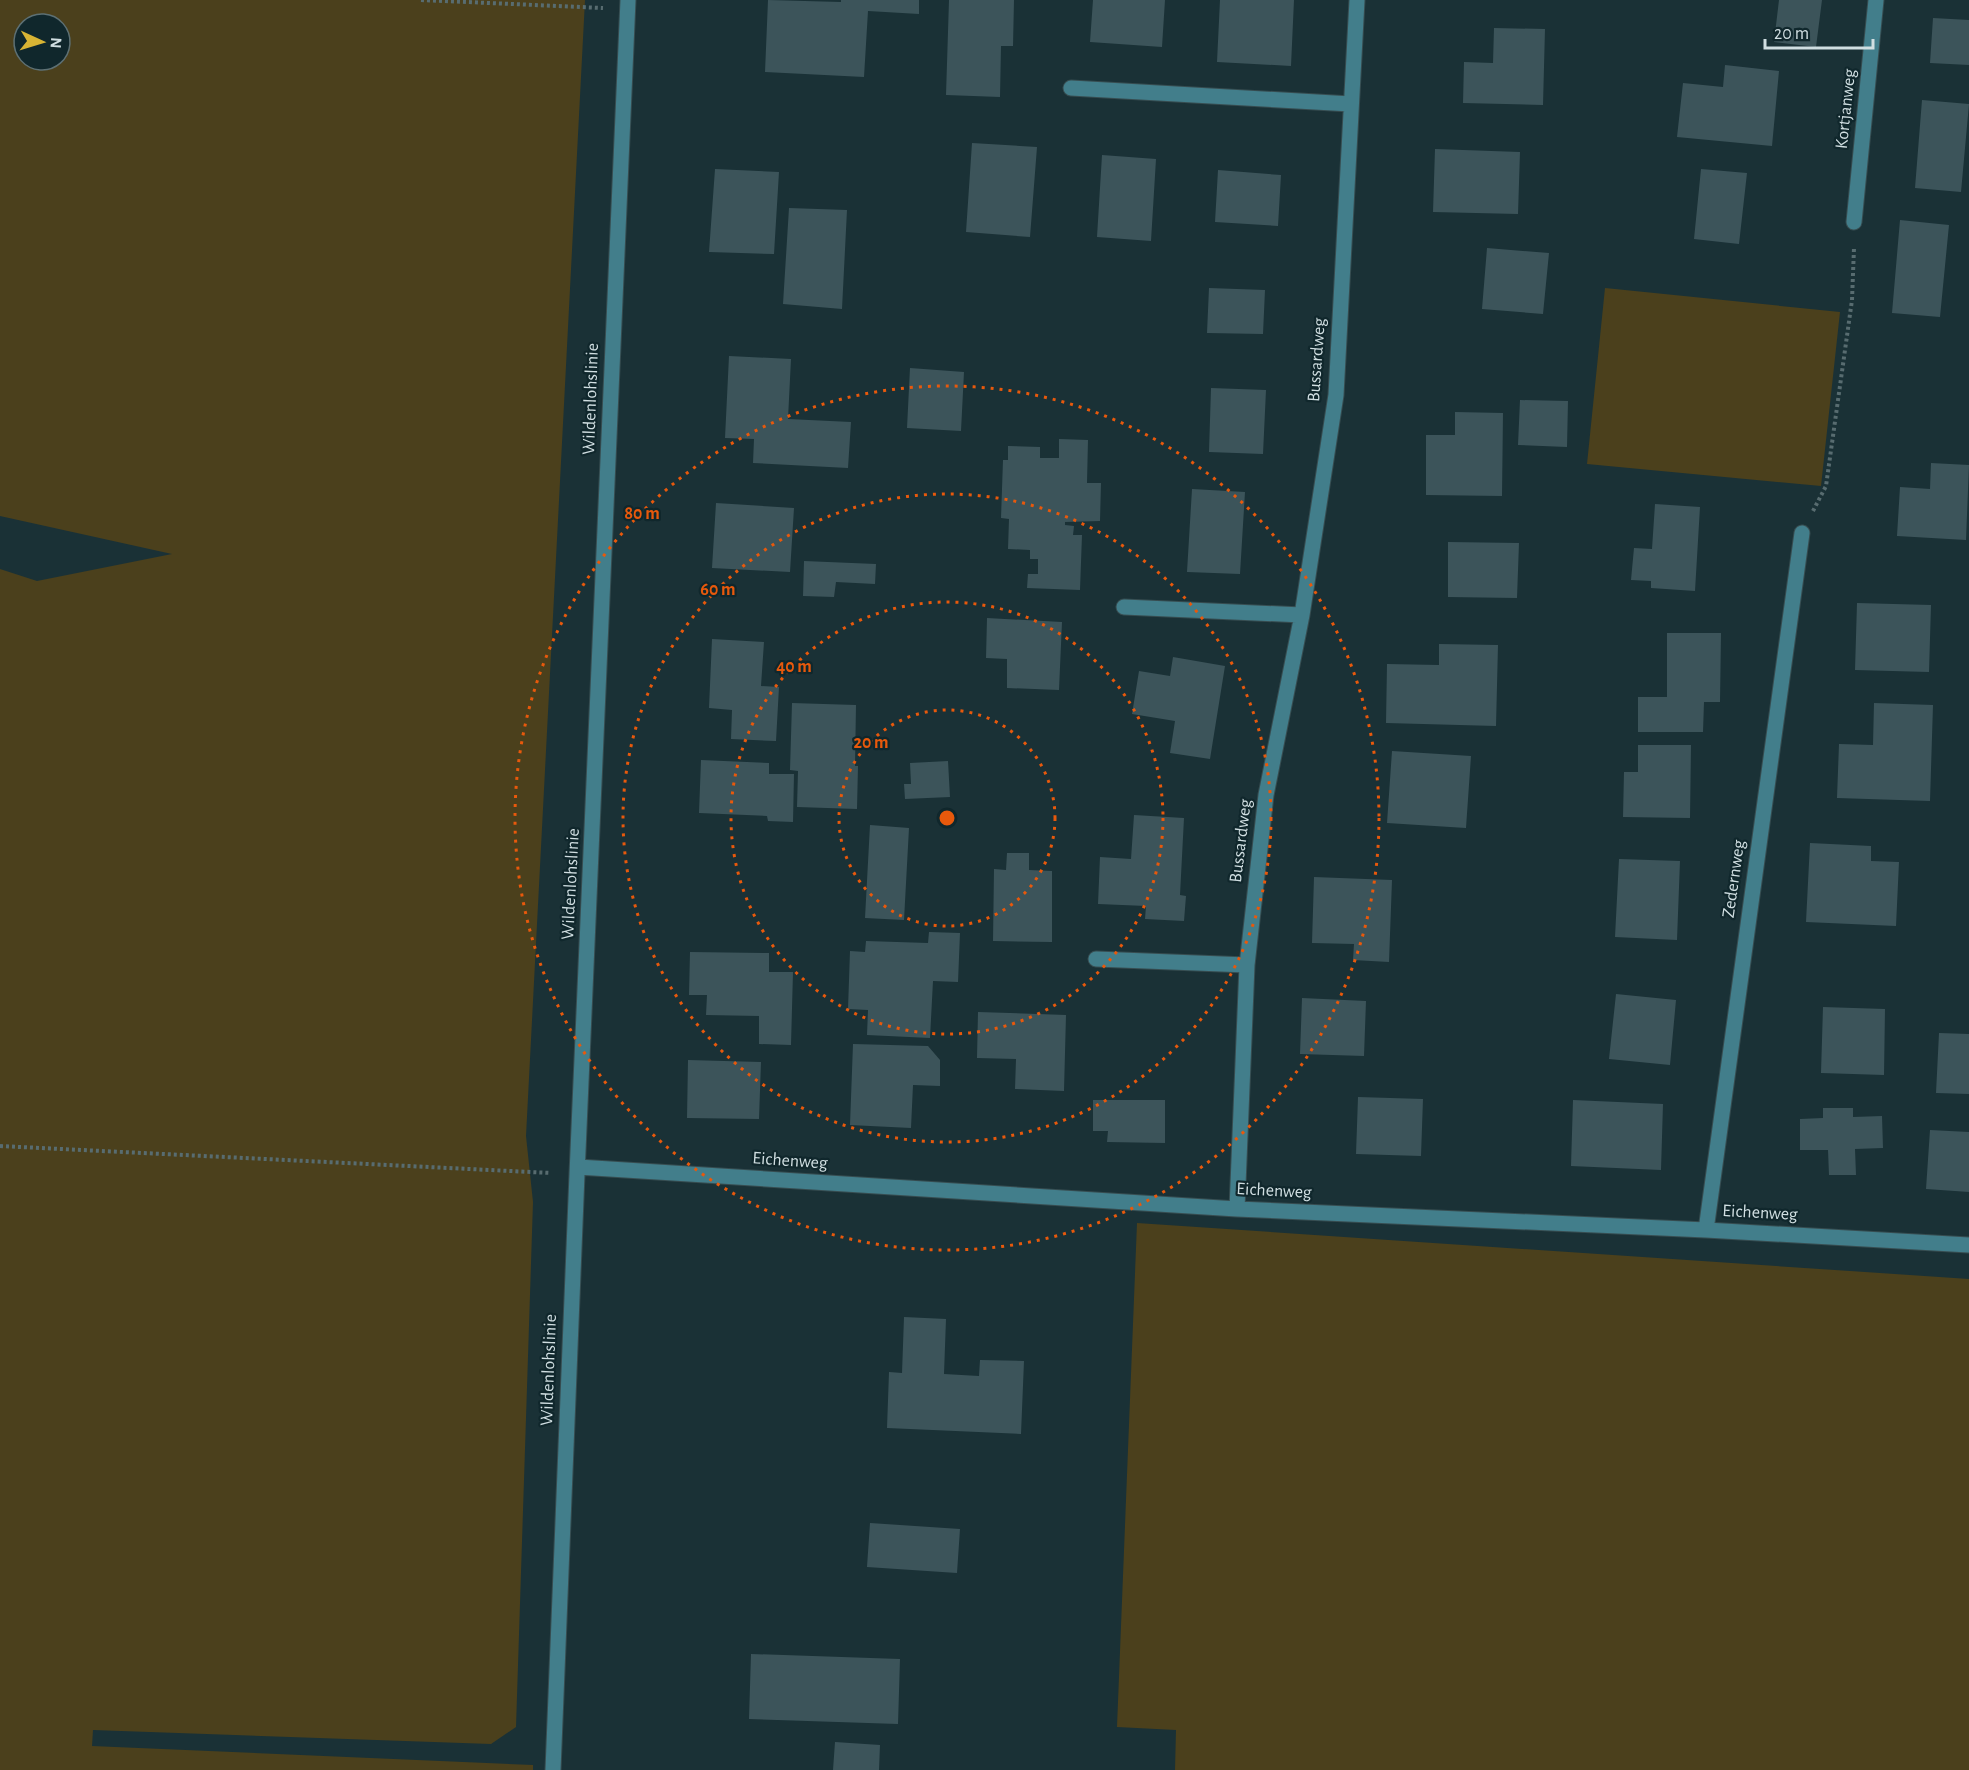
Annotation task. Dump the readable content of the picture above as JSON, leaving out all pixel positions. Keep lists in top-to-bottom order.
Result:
{
  "streets": {
    "street": [
      "Kortjanweg",
      "Bussardweg",
      "Wildenlohslinie",
      "Zedernweg",
      "Eichenweg"
    ]
  },
  "crossings": [
    ["Bussardweg", "Eichenweg"],
    ["Wildenlohslinie", "Eichenweg"],
    ["Zedernweg", "Eichenweg"]
  ],
  "scale_bar": "20 m",
  "north": "right",
  "rings": [
    "80 m",
    "60 m",
    "40 m",
    "20 m"
  ]
}
